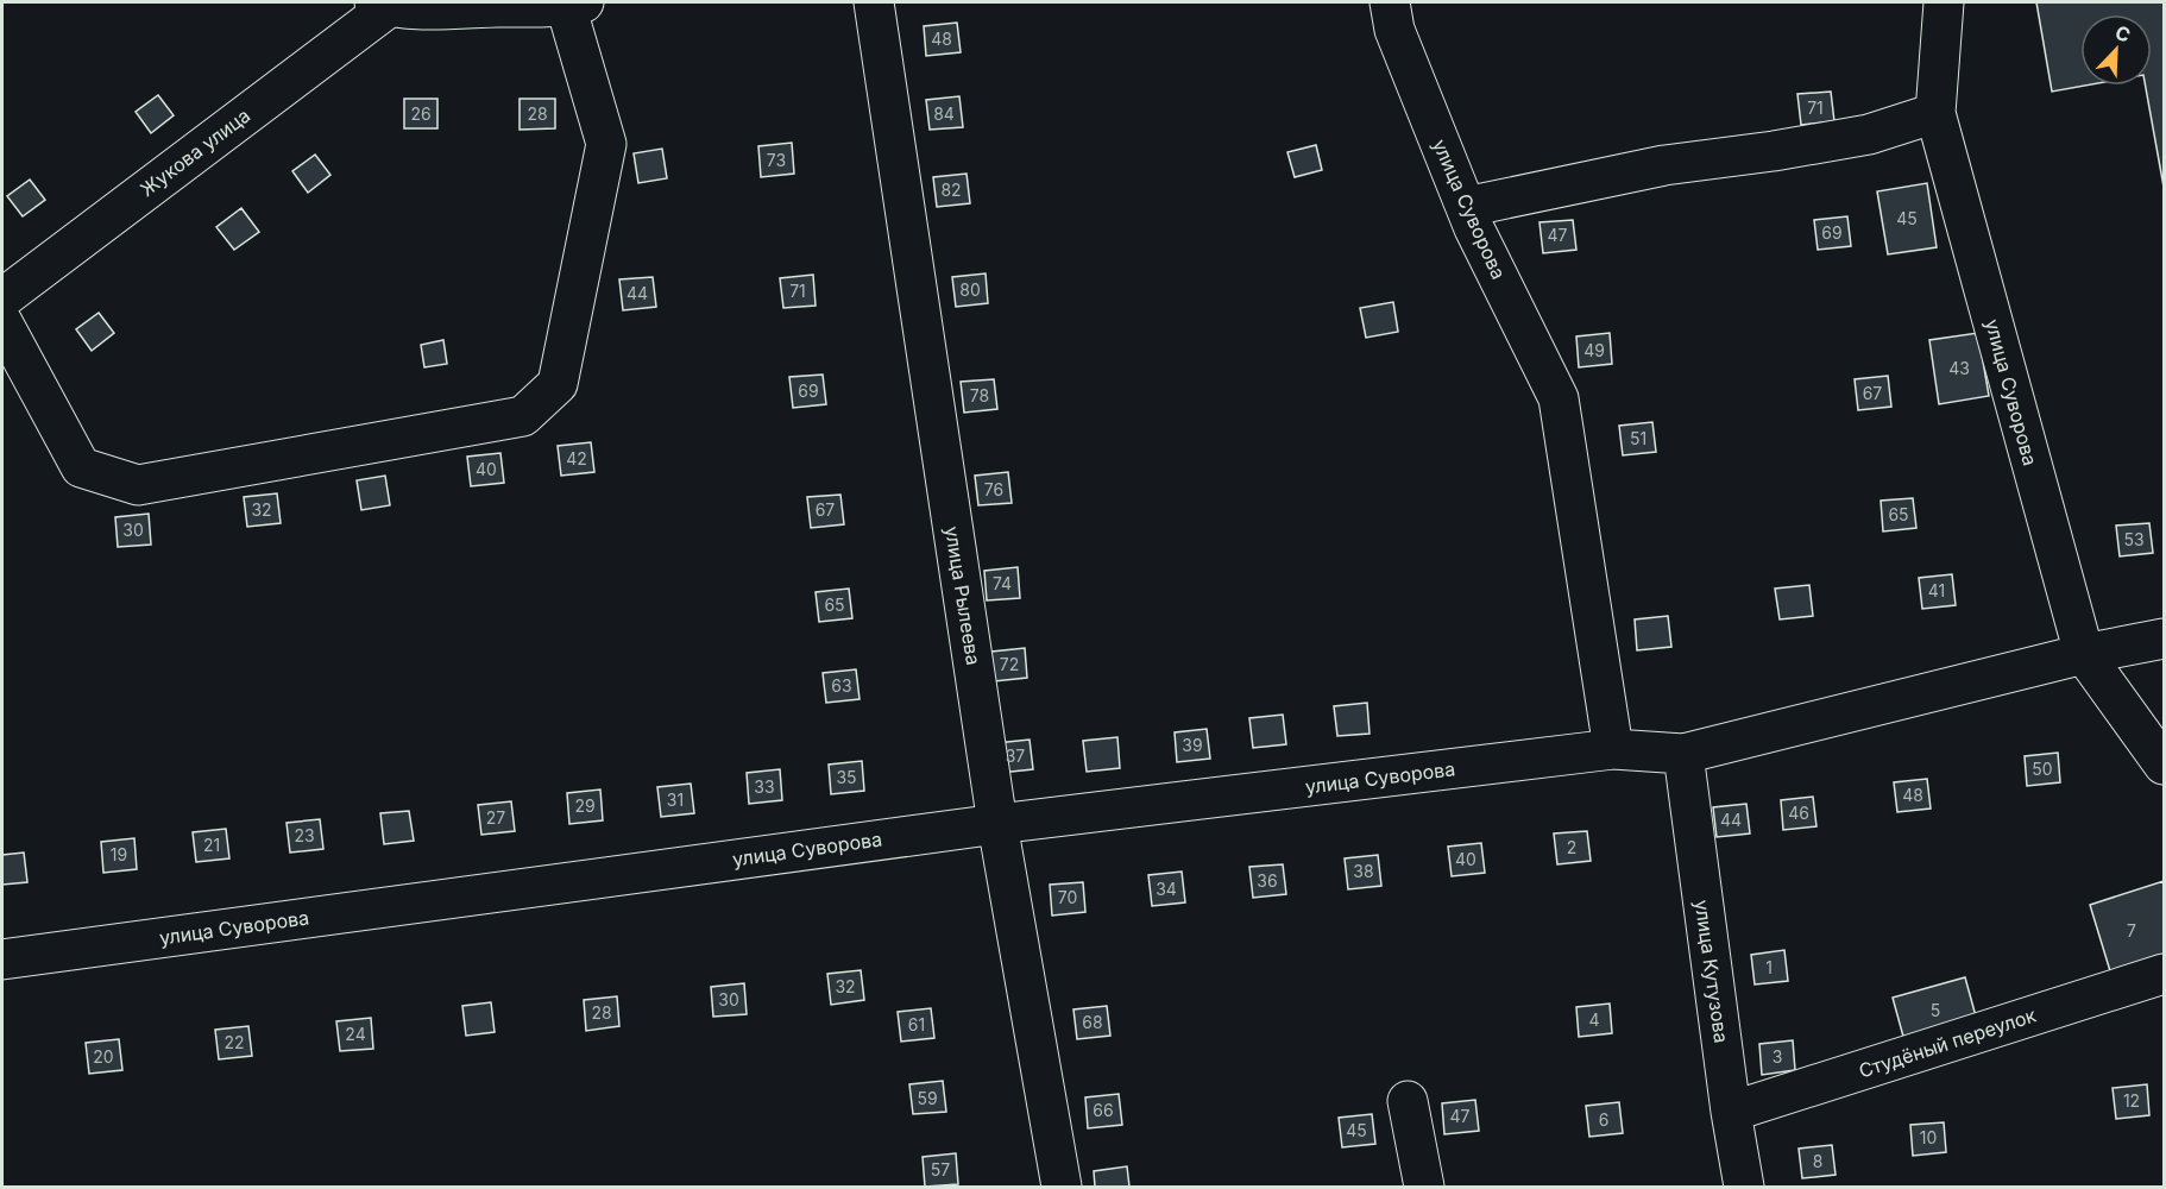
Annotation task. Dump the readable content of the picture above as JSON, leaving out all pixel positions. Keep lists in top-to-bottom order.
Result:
{
  "streets": {
    "street": [
      "Жукова улица",
      "улица Суворова",
      "улица Рылеева",
      "улица Кутузова",
      "Студёный переулок"
    ]
  },
  "crossings": [
    ["улица Суворова", "улица Рылеева"],
    ["улица Суворова", "улица Кутузова"],
    ["улица Кутузова", "Студёный переулок"]
  ],
  "house_numbers": [
    "48",
    "71",
    "26",
    "28",
    "84",
    "73",
    "82",
    "45",
    "69",
    "47",
    "80",
    "71",
    "44",
    "49",
    "43",
    "69",
    "67",
    "78",
    "51",
    "42",
    "40",
    "76",
    "32",
    "67",
    "65",
    "30",
    "53",
    "74",
    "41",
    "65",
    "72",
    "63",
    "39",
    "37",
    "50",
    "35",
    "33",
    "48",
    "31",
    "29",
    "46",
    "27",
    "44",
    "23",
    "21",
    "2",
    "19",
    "40",
    "38",
    "36",
    "34",
    "70",
    "7",
    "1",
    "32",
    "30",
    "5",
    "28",
    "4",
    "68",
    "61",
    "24",
    "22",
    "20",
    "3",
    "59",
    "12",
    "66",
    "47",
    "6",
    "45",
    "10",
    "8",
    "57"
  ],
  "north": "top right"
}
